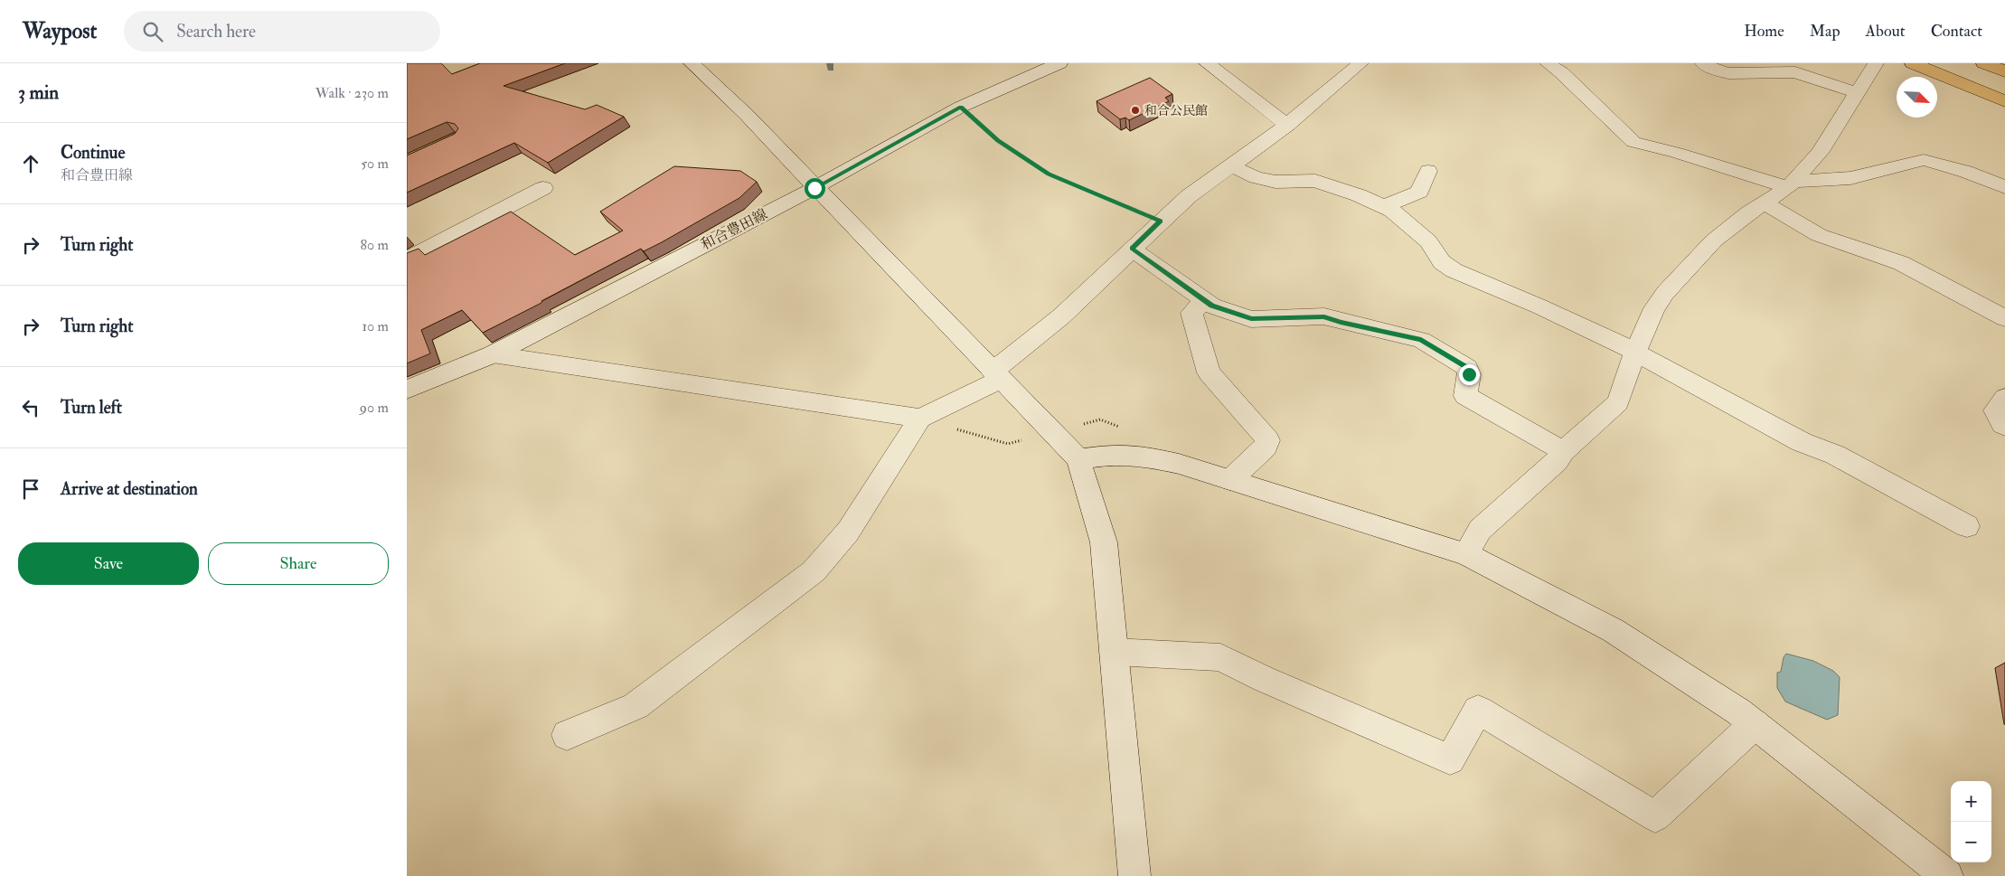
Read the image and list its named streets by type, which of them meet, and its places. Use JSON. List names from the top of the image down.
{
  "streets": {
    "street": ["和合豊田線"]
  },
  "places": ["和合公民館"],
  "north": "bottom right",
  "page": {
    "header": "Waypost",
    "search": "Search here",
    "nav": [
      "Home",
      "Map",
      "About",
      "Contact"
    ],
    "heading": ["3 min", "Walk · 230 m"],
    "list": [
      ["Continue", "和合豊田線", "50 m"],
      ["Turn right", "80 m"],
      ["Turn right", "10 m"],
      ["Turn left", "90 m"],
      "Arrive at destination"
    ],
    "buttons": ["Save", "Share"],
    "map_buttons": ["+", "−"]
  }
}
